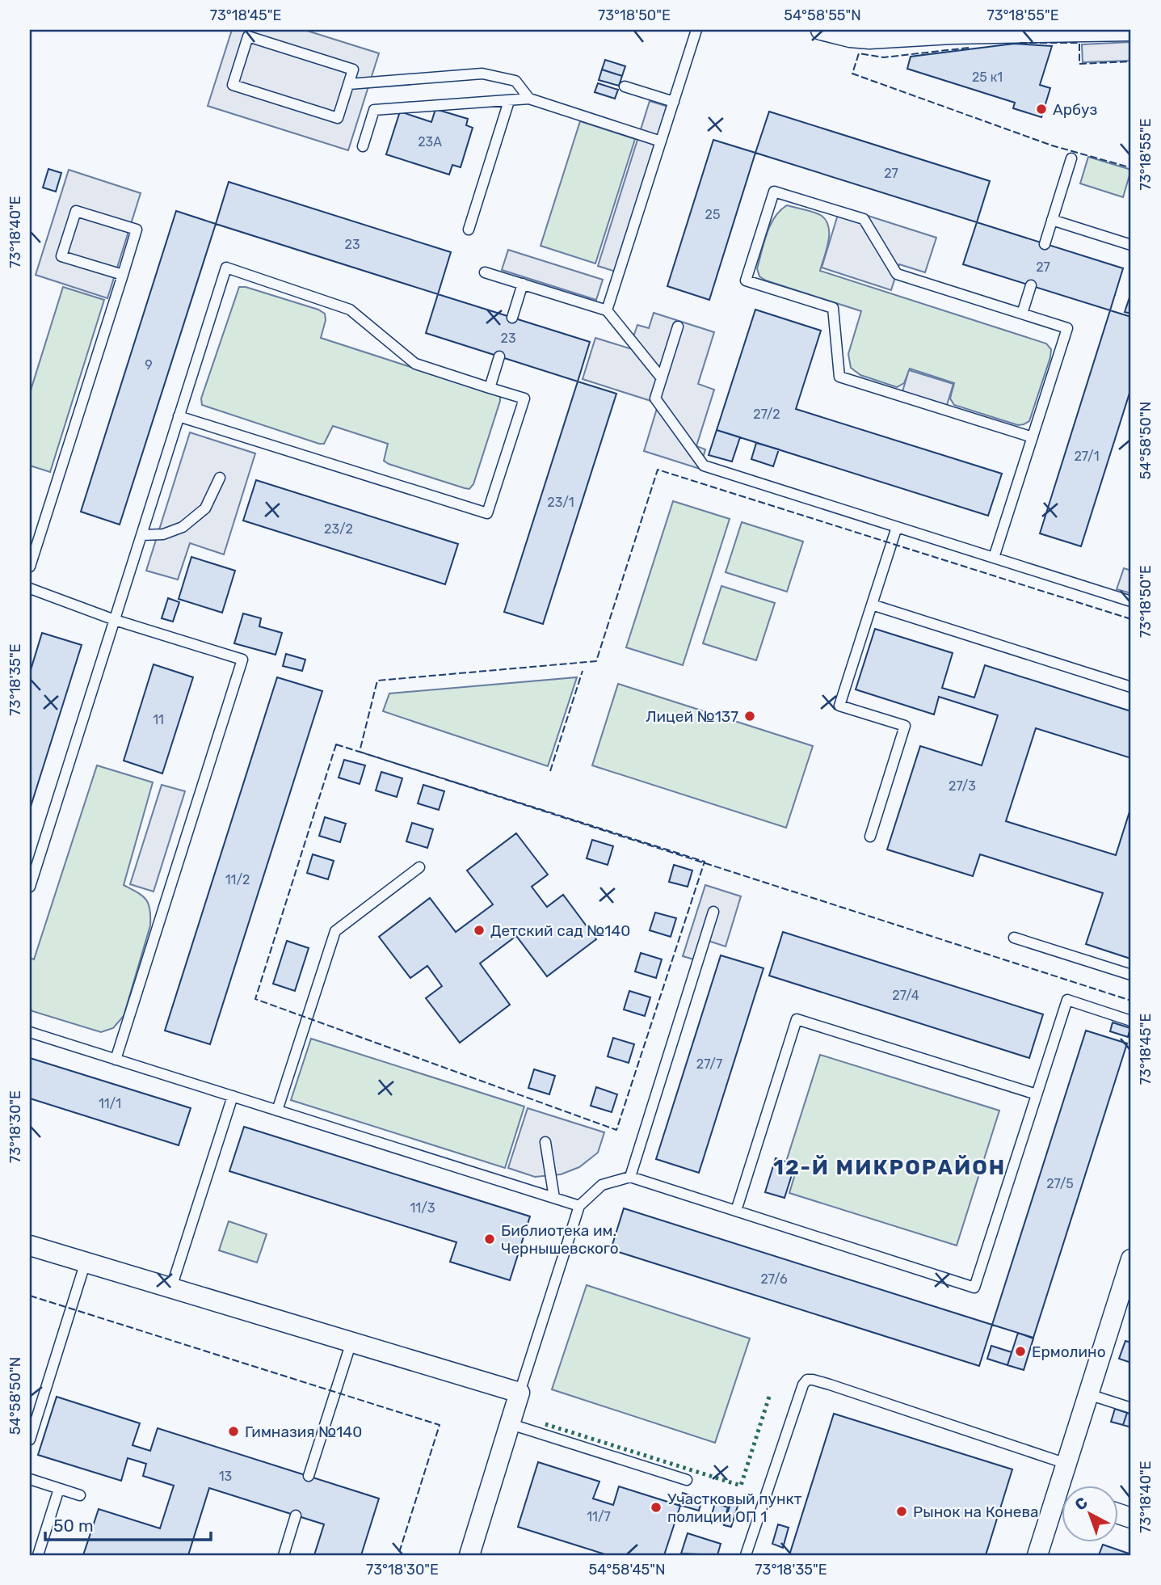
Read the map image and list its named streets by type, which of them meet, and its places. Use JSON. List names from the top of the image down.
{
  "districts": ["12-Й МИКРОРАЙОН"],
  "places": [
    "Арбуз",
    "Лицей №137",
    "Детский сад №140",
    "Библиотека им. Чернышевского",
    "Ермолино",
    "Гимназия №140",
    "Участковый пункт полиции ОП 1",
    "Рынок на Конева"
  ],
  "house_numbers": [
    "25 к1",
    "23А",
    "27",
    "25",
    "23",
    "27",
    "23",
    "9",
    "27/2",
    "27/1",
    "23/1",
    "23/2",
    "11",
    "27/3",
    "11/2",
    "27/4",
    "27/7",
    "11/1",
    "27/5",
    "11/3",
    "27/6",
    "13",
    "11/7"
  ],
  "scale_bar": "50 m",
  "north": "top left",
  "coordinates": [
    "73°18'45\"E",
    "73°18'50\"E",
    "54°58'55\"N",
    "73°18'55\"E",
    "73°18'40\"E",
    "54°58'50\"N",
    "73°18'35\"E",
    "73°18'30\"E",
    "54°58'45\"N"
  ]
}
